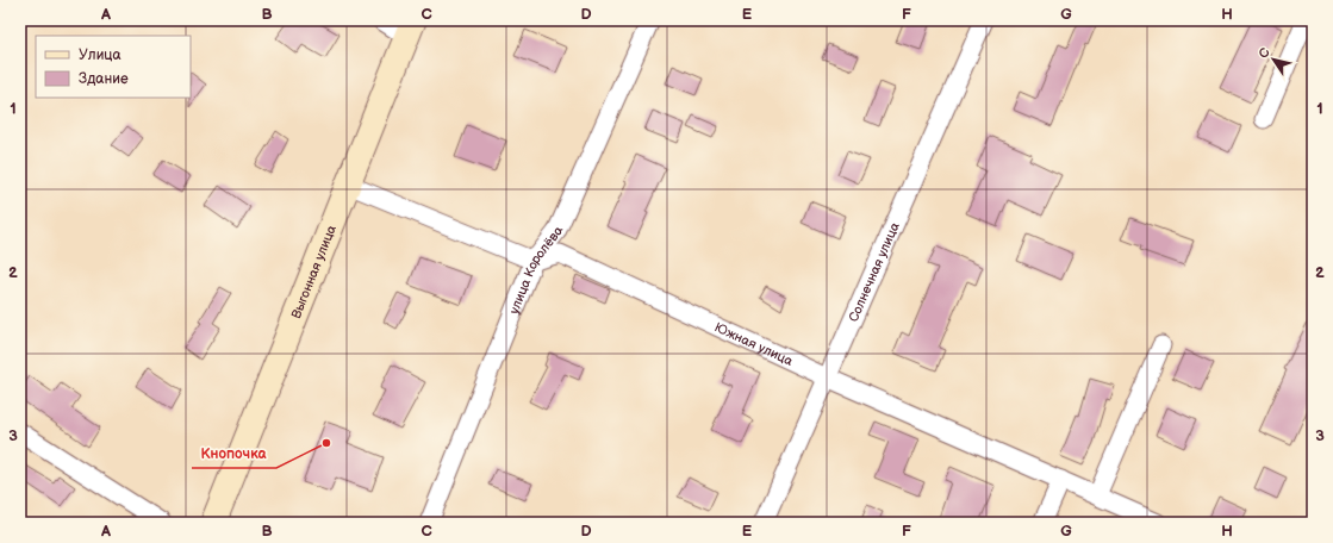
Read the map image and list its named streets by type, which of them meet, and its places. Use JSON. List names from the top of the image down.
{
  "streets": {
    "street": [
      "улица Королёва",
      "Выгонная улица",
      "Солнечная улица",
      "Южная улица"
    ]
  },
  "crossings": [
    ["улица Королёва", "Южная улица"],
    ["Солнечная улица", "Южная улица"]
  ],
  "places": ["Кнопочка"],
  "legend": ["Улица", "Здание"],
  "north": "top left",
  "grid": {
    "columns": [
      "A",
      "B",
      "C",
      "D",
      "E",
      "F",
      "G",
      "H"
    ],
    "rows": ["1", "2", "3"]
  }
}
